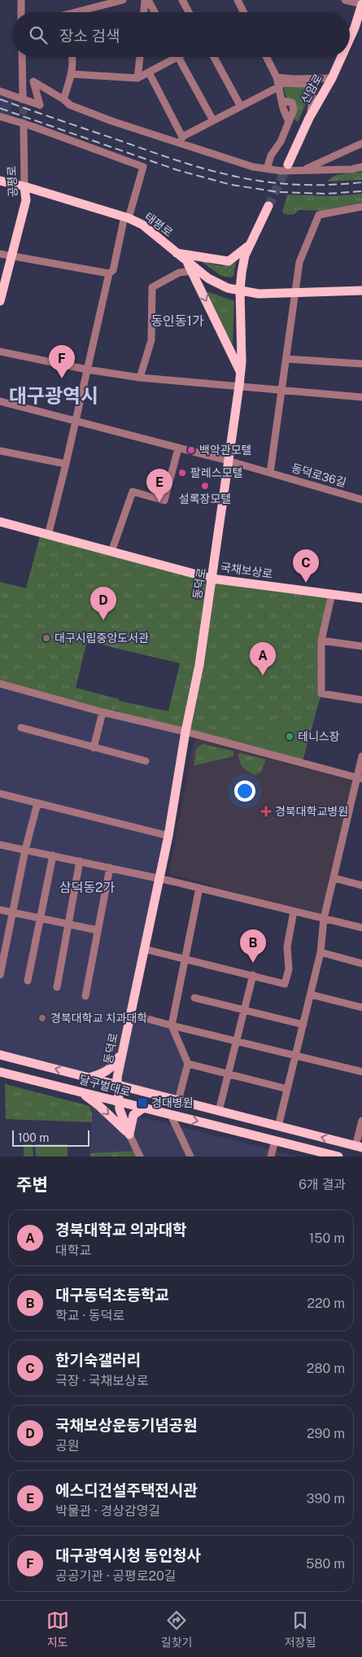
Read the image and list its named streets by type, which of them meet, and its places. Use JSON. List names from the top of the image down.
{
  "streets": {
    "main road": [
      "신암로",
      "공평로",
      "태평로",
      "국채보상로",
      "동덕로",
      "달구벌대로"
    ],
    "street": ["동덕로36길"]
  },
  "crossings": [
    ["공평로", "태평로"],
    ["태평로", "동덕로"],
    ["동덕로36길", "동덕로"],
    ["국채보상로", "동덕로"],
    ["동덕로", "달구벌대로"]
  ],
  "districts": ["동인동1가", "대구광역시", "삼덕동2가"],
  "places": {
    "other": [
      "백악관모텔",
      "팔레스모텔",
      "설록장모텔",
      "대구시립중앙도서관",
      "테니스장",
      "경북대학교 치과대학"
    ],
    "health": ["경북대학교병원"],
    "transit": ["경대병원"]
  },
  "scale_bar": "100 m",
  "page": {
    "search": "장소 검색",
    "pins": [
      "F",
      "E",
      "C",
      "D",
      "A",
      "B"
    ],
    "scale": "100 m",
    "heading": ["주변", "6개 결과"],
    "list": [
      {
        "mark": "A",
        "name": "경북대학교 의과대학",
        "note": "대학교",
        "value": "150 m"
      },
      {
        "mark": "B",
        "name": "대구동덕초등학교",
        "note": "학교 · 동덕로",
        "value": "220 m"
      },
      {
        "mark": "C",
        "name": "한기숙갤러리",
        "note": "극장 · 국채보상로",
        "value": "280 m"
      },
      {
        "mark": "D",
        "name": "국채보상운동기념공원",
        "note": "공원",
        "value": "290 m"
      },
      {
        "mark": "E",
        "name": "에스디건설주택전시관",
        "note": "박물관 · 경상감영길",
        "value": "390 m"
      },
      {
        "mark": "F",
        "name": "대구광역시청 동인청사",
        "note": "공공기관 · 공평로20길",
        "value": "580 m"
      }
    ],
    "nav": ["지도", "길찾기", "저장됨"]
  }
}
